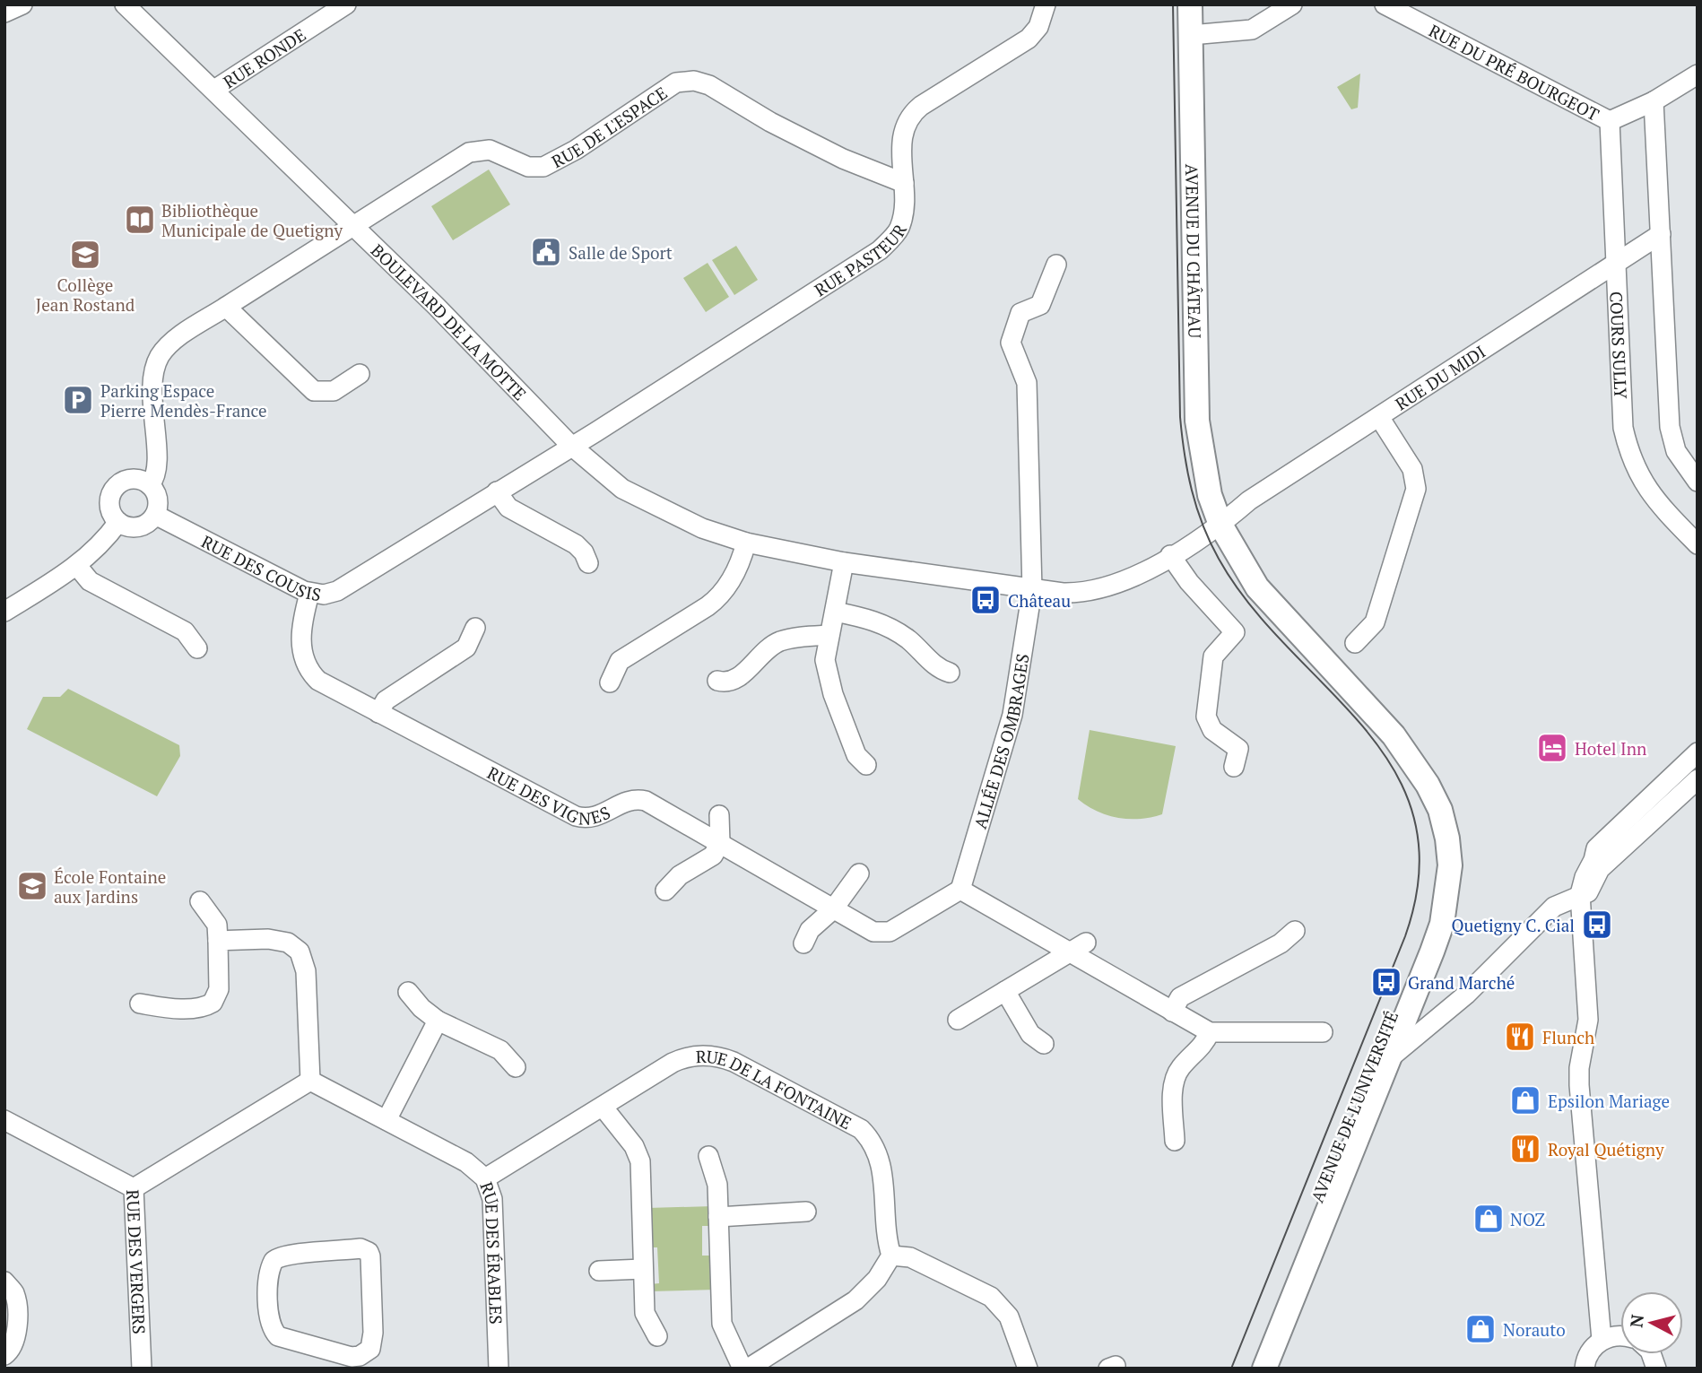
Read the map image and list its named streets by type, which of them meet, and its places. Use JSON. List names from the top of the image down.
{
  "streets": {
    "main road": ["AVENUE DU CHÂTEAU", "AVENUE DE L'UNIVERSITÉ"],
    "street": [
      "RUE RONDE",
      "RUE DU PRÉ BOURGEOT",
      "RUE DE L'ESPACE",
      "RUE PASTEUR",
      "BOULEVARD DE LA MOTTE",
      "COURS SULLY",
      "RUE DU MIDI",
      "RUE DES COUSIS",
      "ALLÉE DES OMBRAGES",
      "RUE DES VIGNES",
      "RUE DE LA FONTAINE",
      "RUE DES ÉRABLES",
      "RUE DES VERGERS"
    ]
  },
  "crossings": [
    ["RUE RONDE", "BOULEVARD DE LA MOTTE"],
    ["RUE DU PRÉ BOURGEOT", "COURS SULLY"],
    ["RUE DE L'ESPACE", "RUE PASTEUR"],
    ["RUE DE L'ESPACE", "BOULEVARD DE LA MOTTE"],
    ["AVENUE DU CHÂTEAU", "BOULEVARD DE LA MOTTE"],
    ["AVENUE DU CHÂTEAU", "RUE DU MIDI"],
    ["AVENUE DU CHÂTEAU", "AVENUE DE L'UNIVERSITÉ"],
    ["RUE PASTEUR", "BOULEVARD DE LA MOTTE"],
    ["RUE PASTEUR", "RUE DES COUSIS"],
    ["BOULEVARD DE LA MOTTE", "RUE DU MIDI"],
    ["BOULEVARD DE LA MOTTE", "RUE DES COUSIS"],
    ["BOULEVARD DE LA MOTTE", "ALLÉE DES OMBRAGES"],
    ["COURS SULLY", "RUE DU MIDI"],
    ["RUE DES COUSIS", "RUE DES VIGNES"],
    ["ALLÉE DES OMBRAGES", "RUE DES VIGNES"],
    ["RUE DE LA FONTAINE", "RUE DES ÉRABLES"]
  ],
  "places": {
    "library": ["Bibliothèque Municipale de Quetigny"],
    "public building": ["Salle de Sport"],
    "school or university": ["Collège Jean Rostand", "École Fontaine aux Jardins"],
    "parking": ["Parking Espace Pierre Mendès-France"],
    "bus stop": ["Château", "Quetigny C. Cial", "Grand Marché"],
    "hotel": ["Hotel Inn"],
    "restaurant": ["Flunch", "Royal Quétigny"],
    "shop": ["Epsilon Mariage", "NOZ", "Norauto"]
  },
  "north": "left"
}
